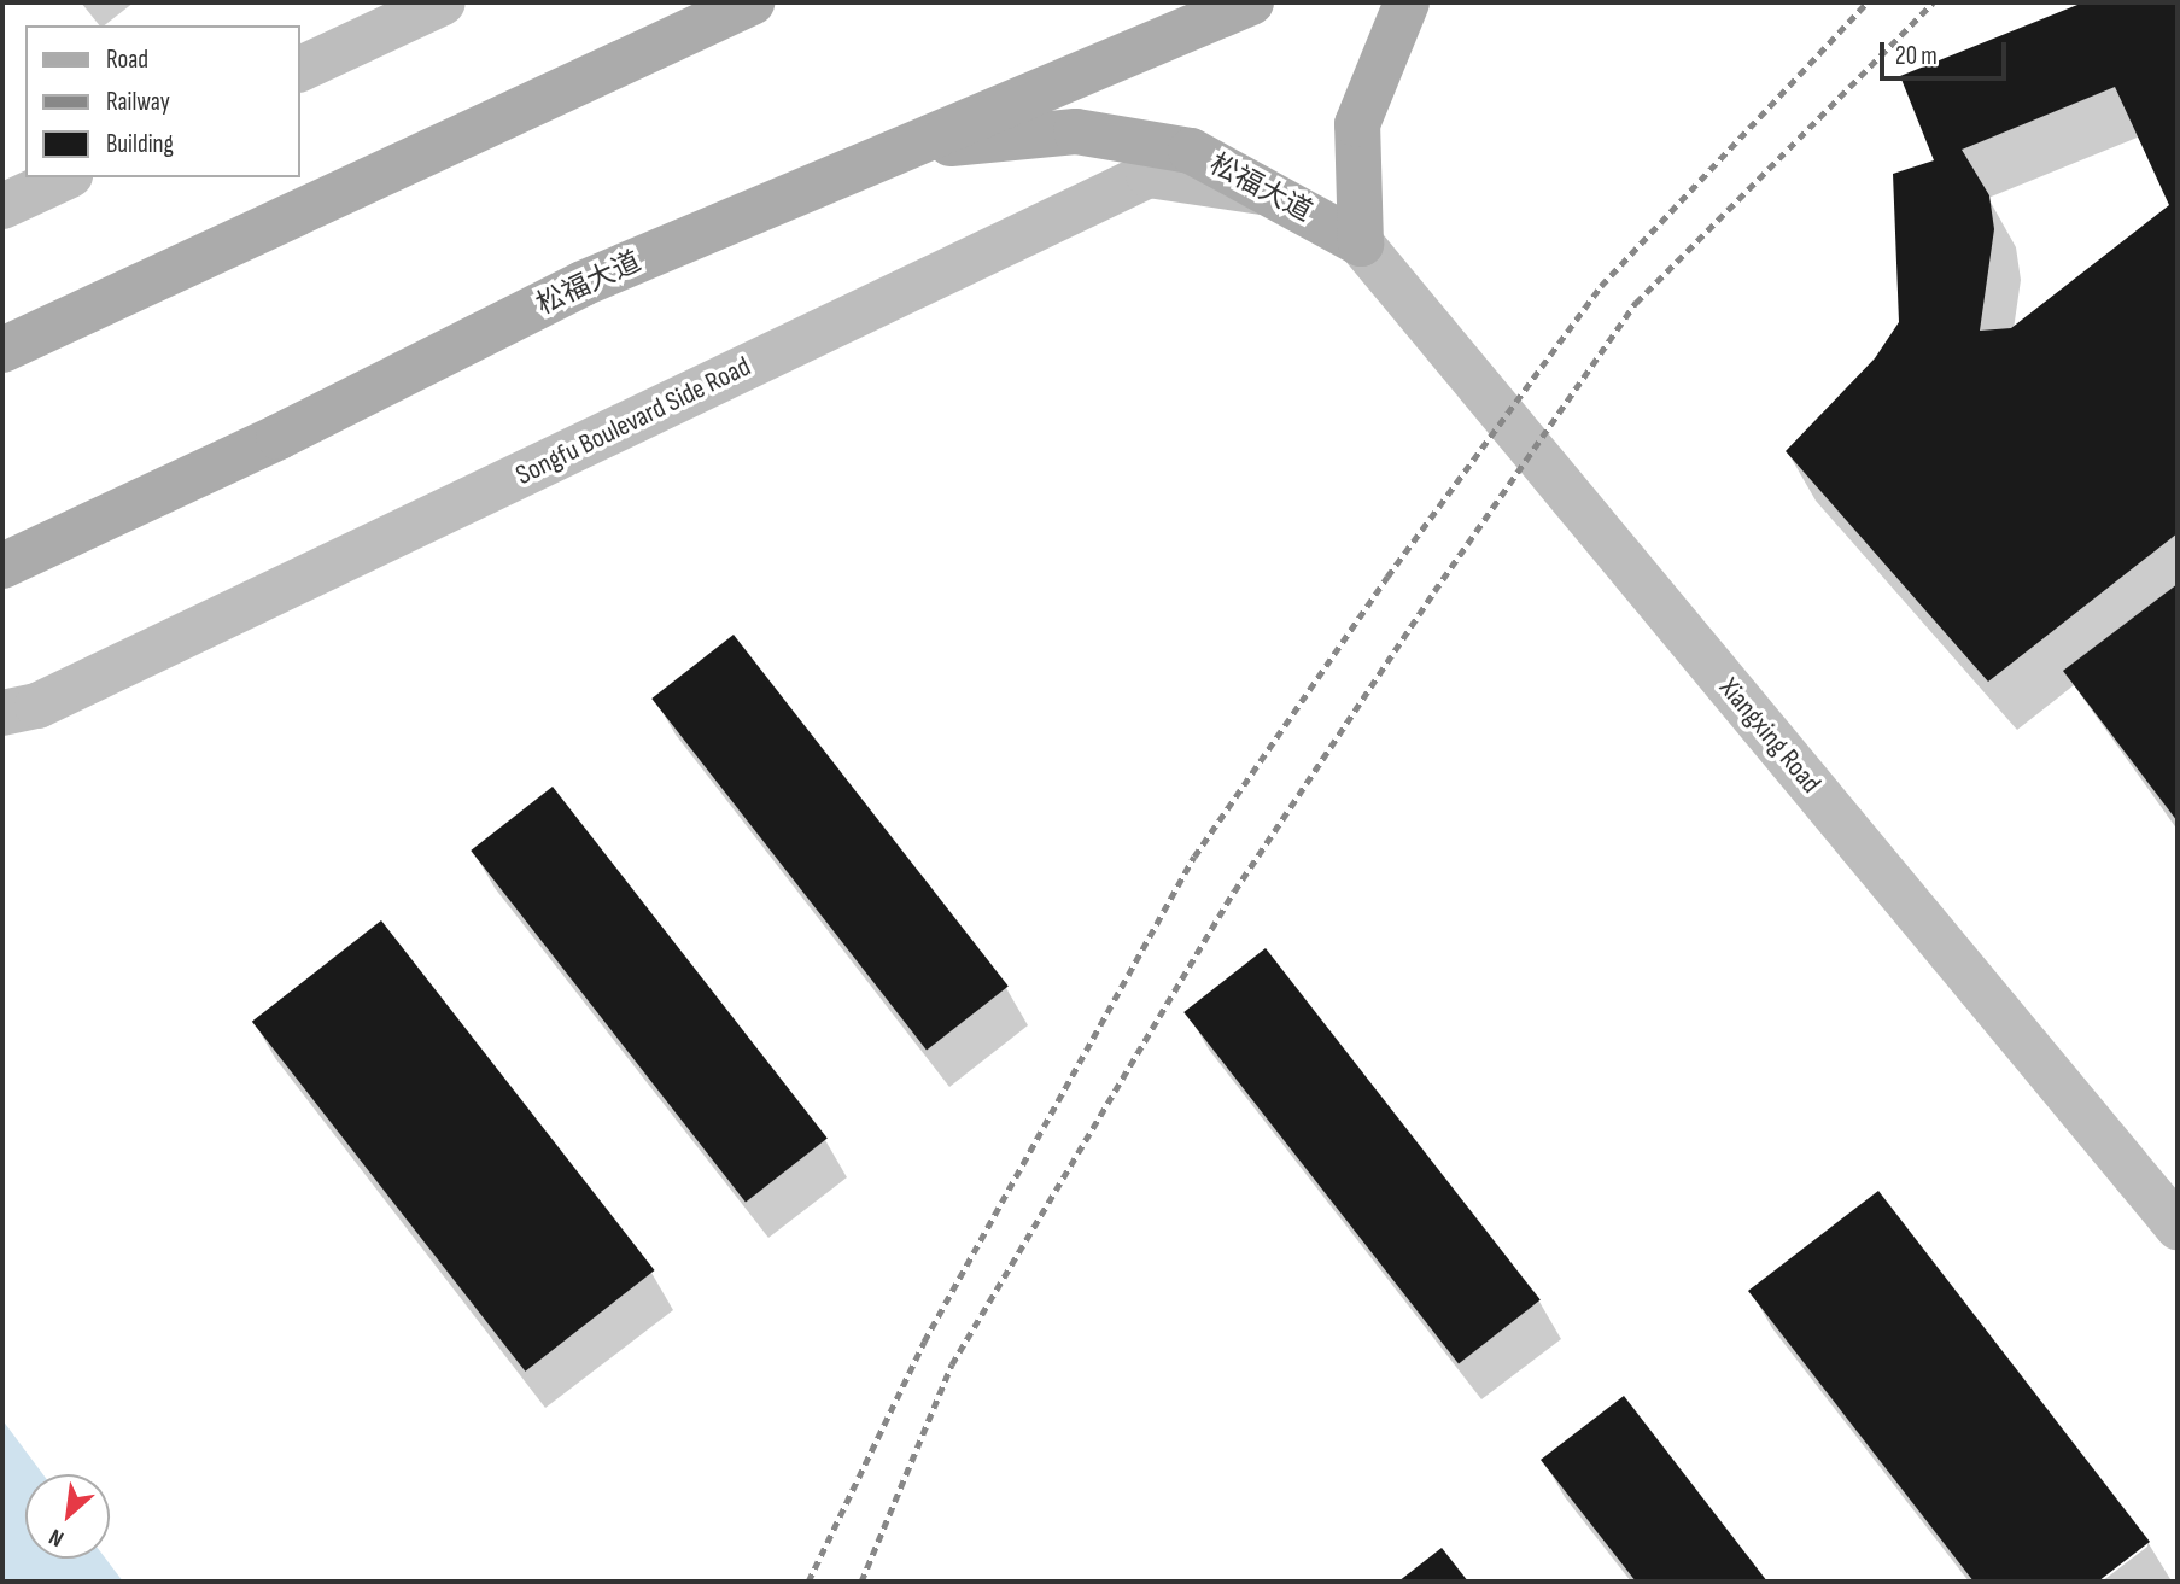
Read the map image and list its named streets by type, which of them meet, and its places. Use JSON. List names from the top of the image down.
{
  "streets": {
    "main road": ["松福大道", "Songfu Boulevard Side Road", "Xiangxing Road"]
  },
  "crossings": [
    ["松福大道", "Songfu Boulevard Side Road"],
    ["松福大道", "Xiangxing Road"]
  ],
  "legend": ["Road", "Railway", "Building"],
  "scale_bar": "20 m",
  "north": "bottom left"
}
